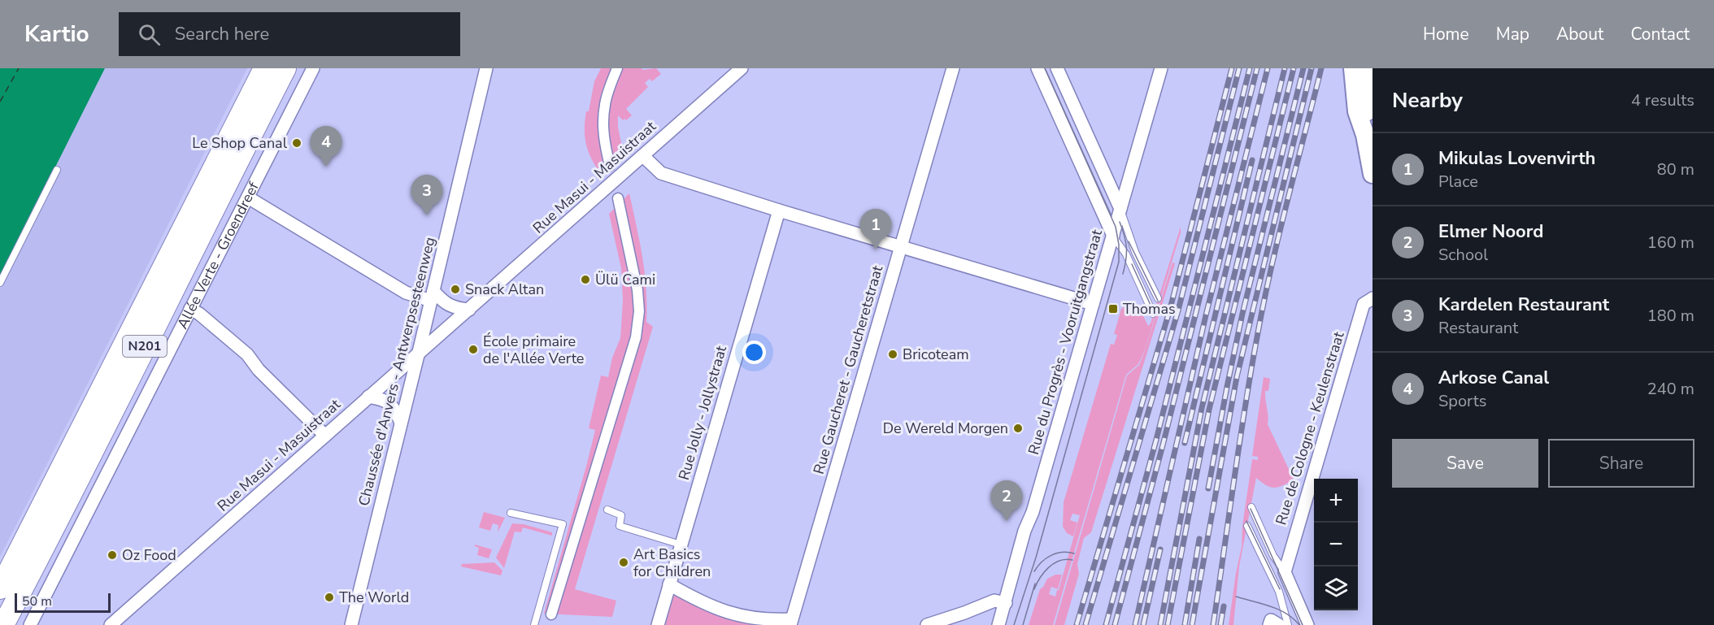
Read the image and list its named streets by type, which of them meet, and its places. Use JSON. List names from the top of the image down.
{
  "streets": {
    "main road": ["Allée Verte - Groendreef", "N201"],
    "street": [
      "Rue Masui - Masuistraat",
      "Rue du Progrès - Vooruitgangstraat",
      "Rue Gaucheret - Gaucheretstraat",
      "Chaussée d'Anvers - Antwerpsesteenweg",
      "Rue Jolly - Jollystraat",
      "Rue de Cologne - Keulenstraat"
    ]
  },
  "crossings": [
    ["Rue Masui - Masuistraat", "Chaussée d'Anvers - Antwerpsesteenweg"]
  ],
  "places": {
    "other": [
      "Le Shop Canal",
      "Ülü Cami",
      "Snack Altan",
      "École primaire de l'Allée Verte",
      "Bricoteam",
      "De Wereld Morgen",
      "Oz Food",
      "Art Basics for Children",
      "The World"
    ],
    "transit": ["Thomas"]
  },
  "scale_bar": "50 m",
  "page": {
    "header": "Kartio",
    "search": "Search here",
    "nav": [
      "Home",
      "Map",
      "About",
      "Contact"
    ],
    "heading": ["Nearby", "4 results"],
    "pins": [
      "4",
      "3",
      "1",
      "2"
    ],
    "list": [
      {
        "mark": "1",
        "name": "Mikulas Lovenvirth",
        "note": "Place",
        "value": "80 m"
      },
      {
        "mark": "2",
        "name": "Elmer Noord",
        "note": "School",
        "value": "160 m"
      },
      {
        "mark": "3",
        "name": "Kardelen Restaurant",
        "note": "Restaurant",
        "value": "180 m"
      },
      {
        "mark": "4",
        "name": "Arkose Canal",
        "note": "Sports",
        "value": "240 m"
      }
    ],
    "buttons": ["Save", "Share"],
    "map_buttons": ["+", "−"],
    "scale": "50 m"
  }
}
